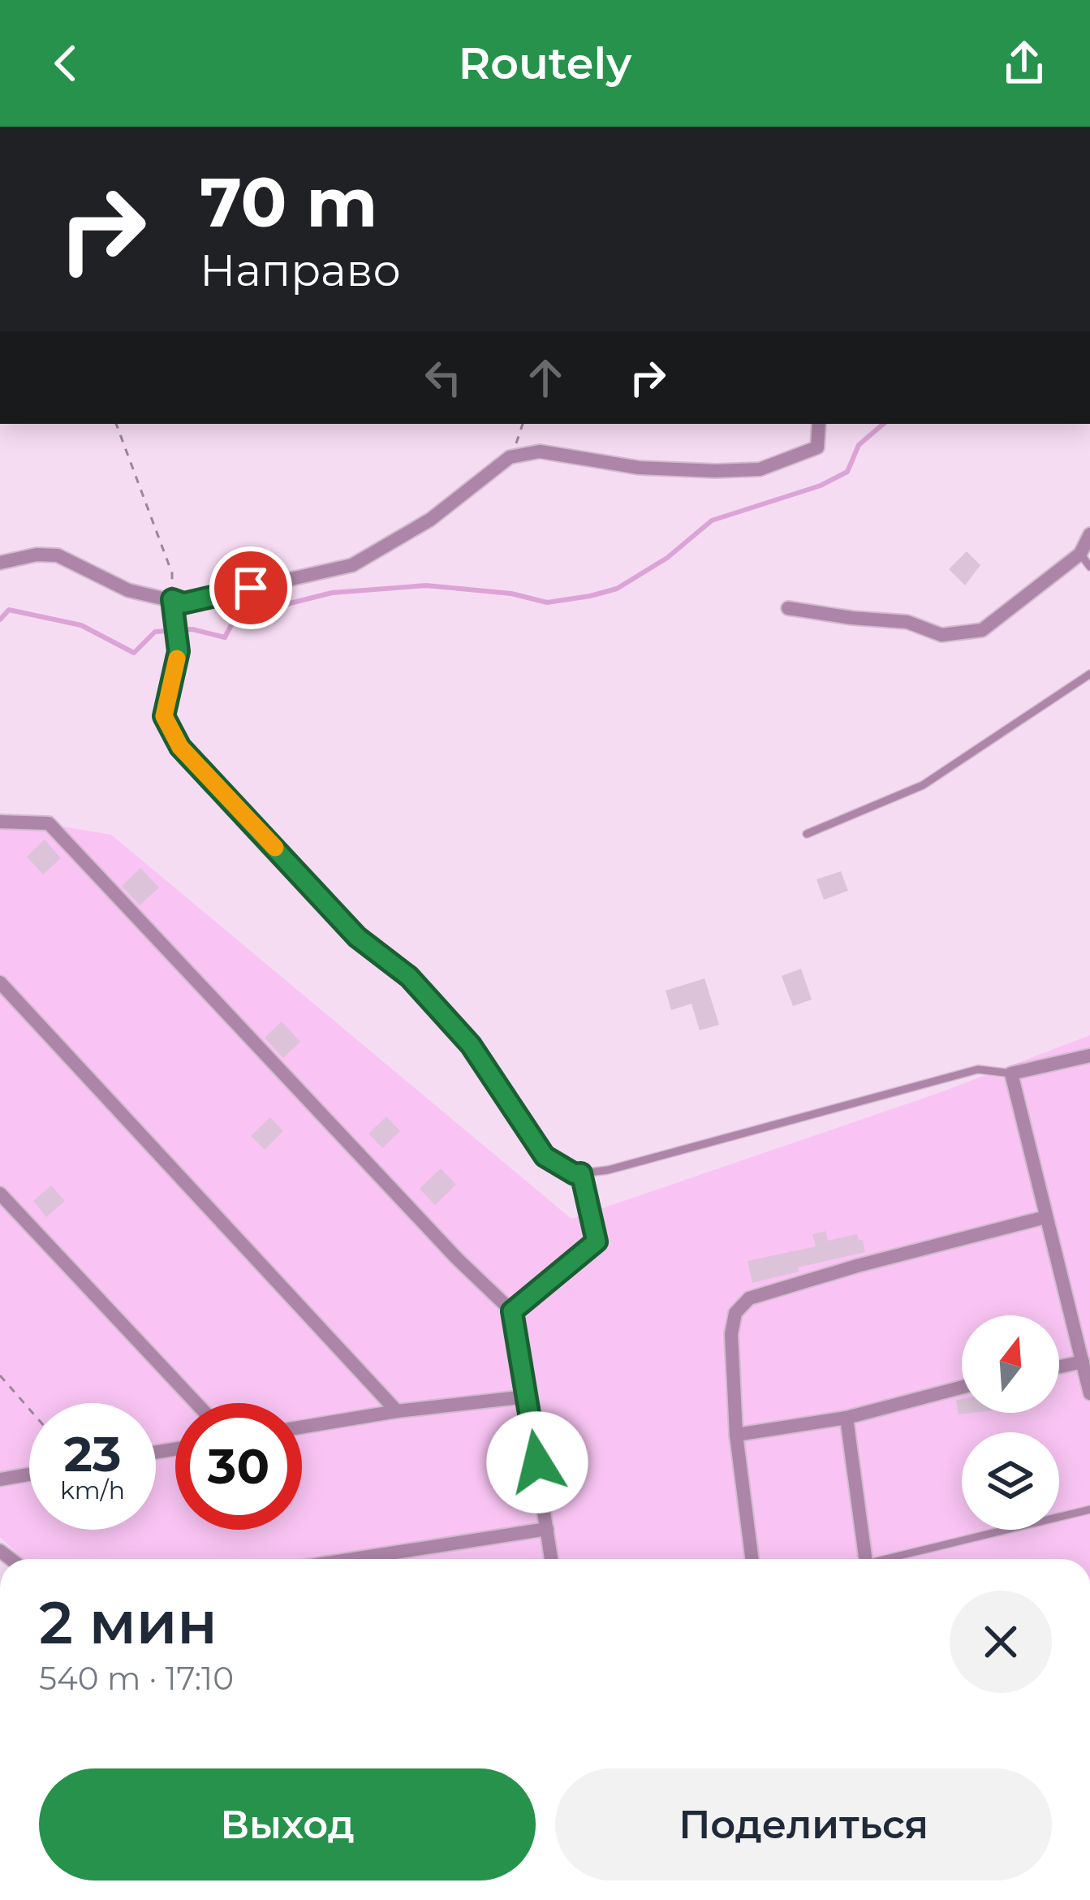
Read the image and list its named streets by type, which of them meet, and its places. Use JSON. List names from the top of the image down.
{
  "north": "top",
  "page": {
    "header": "Routely",
    "turn": ["70 m", "Направо"],
    "speed": "23 km/h",
    "limit": "30",
    "heading": ["2 мин", "540 m · 17:10"],
    "buttons": ["Выход", "Поделиться"]
  }
}
